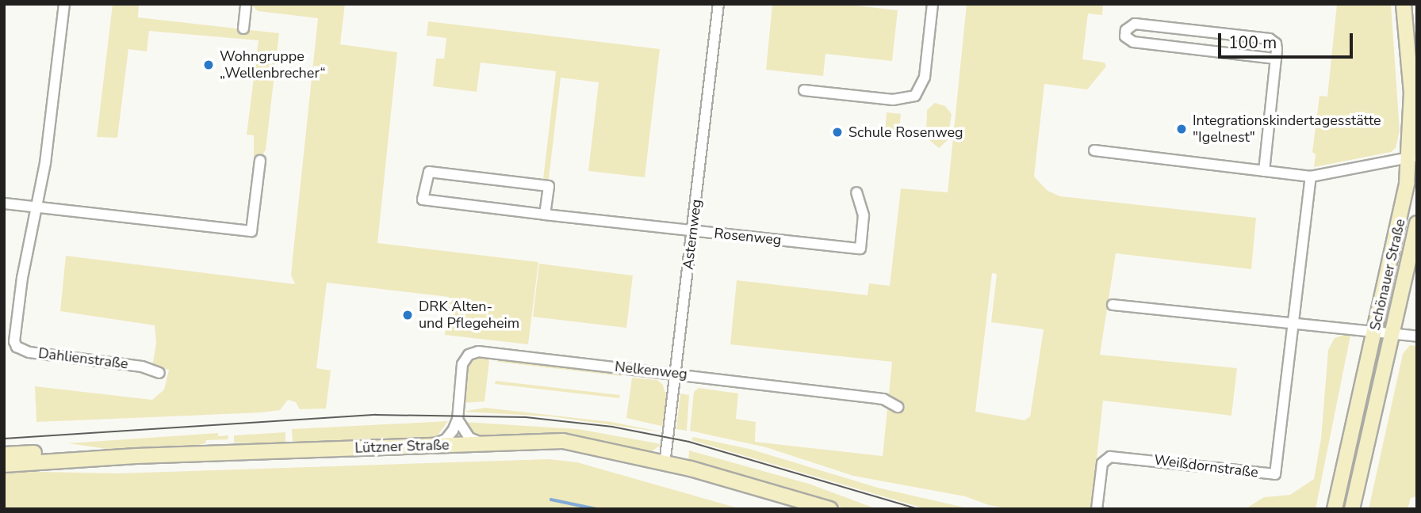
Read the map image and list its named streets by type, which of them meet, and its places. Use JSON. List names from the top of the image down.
{
  "streets": {
    "main road": ["Schönauer Straße", "Lützner Straße"],
    "street": [
      "Asternweg",
      "Rosenweg",
      "Dahlienstraße",
      "Nelkenweg",
      "Weißdornstraße"
    ]
  },
  "crossings": [
    ["Asternweg", "Rosenweg"],
    ["Asternweg", "Nelkenweg"],
    ["Asternweg", "Lützner Straße"]
  ],
  "places": [
    "Wohngruppe „Wellenbrecher“",
    "Integrationskindertagesstätte \"Igelnest\"",
    "Schule Rosenweg",
    "DRK Alten- und Pflegeheim"
  ],
  "scale_bar": "100 m"
}
